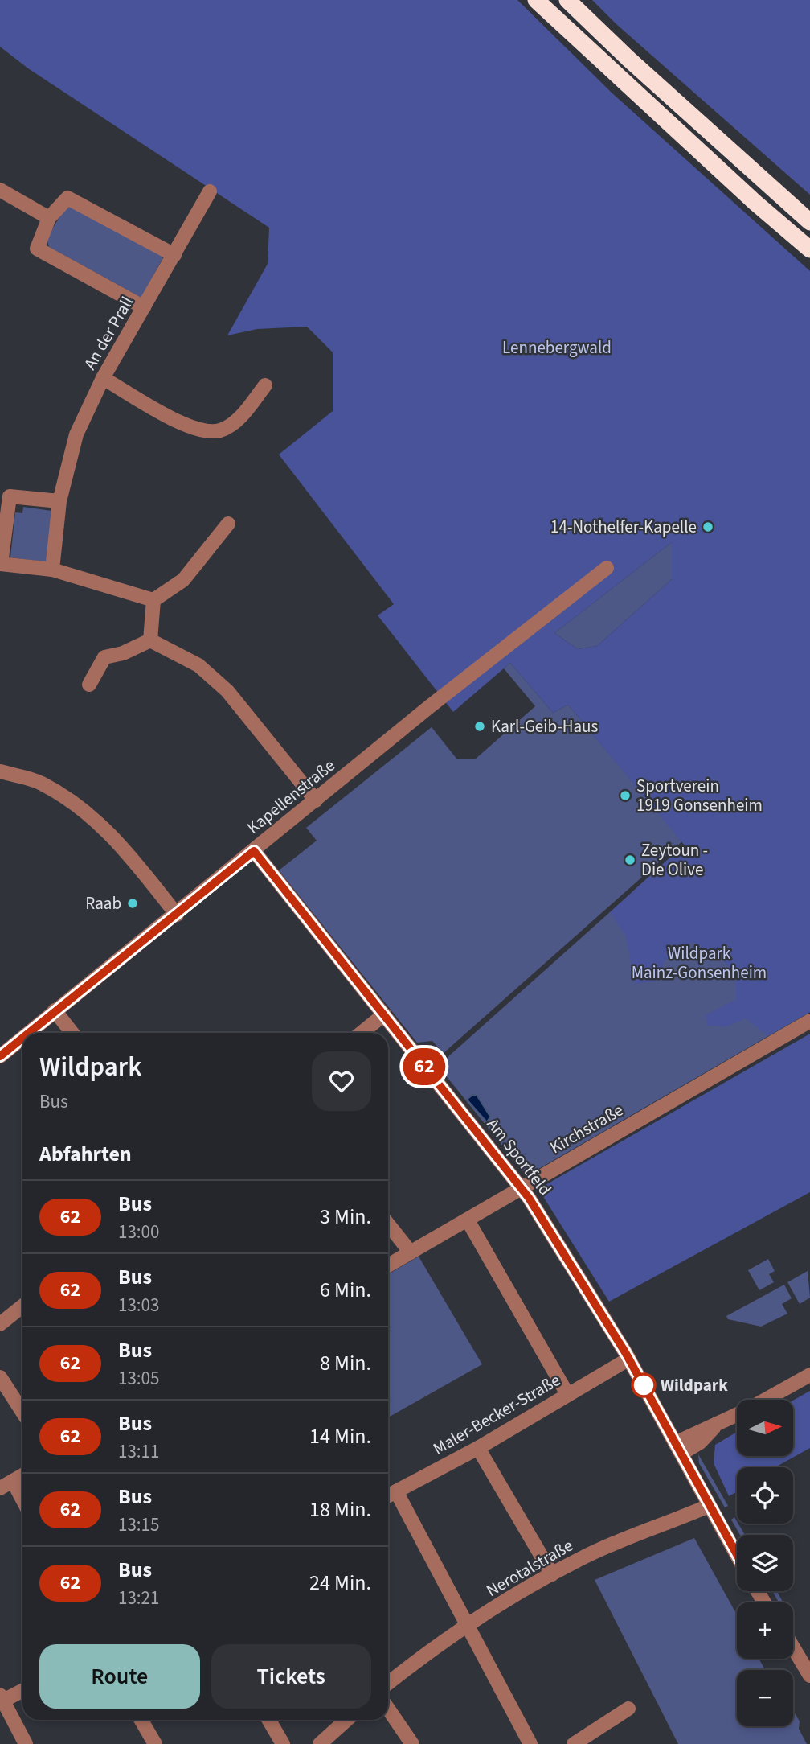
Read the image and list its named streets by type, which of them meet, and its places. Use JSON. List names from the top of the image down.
{
  "streets": {
    "street": [
      "An der Prall",
      "Kapellenstraße",
      "Kirchstraße",
      "Am Sportfeld",
      "Maler-Becker-Straße",
      "Nerotalstraße"
    ]
  },
  "crossings": [
    ["Kapellenstraße", "Am Sportfeld"],
    ["Kirchstraße", "Am Sportfeld"],
    ["Am Sportfeld", "Maler-Becker-Straße"],
    ["Am Sportfeld", "Nerotalstraße"]
  ],
  "parks": ["Lennebergwald", "Wildpark Mainz-Gonsenheim"],
  "places": [
    "14-Nothelfer-Kapelle",
    "Karl-Geib-Haus",
    "Sportverein 1919 Gonsenheim",
    "Zeytoun - Die Olive",
    "Raab",
    "Wildpark"
  ],
  "lines": ["bus line 62"],
  "north": "right",
  "page": {
    "on_map": "62",
    "heading": [
      ["Wildpark", "Bus"],
      "Abfahrten"
    ],
    "list": [
      {
        "mark": "62",
        "name": "Bus",
        "note": "13:00",
        "value": "3 Min."
      },
      {
        "mark": "62",
        "name": "Bus",
        "note": "13:03",
        "value": "6 Min."
      },
      {
        "mark": "62",
        "name": "Bus",
        "note": "13:05",
        "value": "8 Min."
      },
      {
        "mark": "62",
        "name": "Bus",
        "note": "13:11",
        "value": "14 Min."
      },
      {
        "mark": "62",
        "name": "Bus",
        "note": "13:15",
        "value": "18 Min."
      },
      {
        "mark": "62",
        "name": "Bus",
        "note": "13:21",
        "value": "24 Min."
      }
    ],
    "map_buttons": ["+", "−"],
    "buttons": ["Route", "Tickets"]
  }
}
